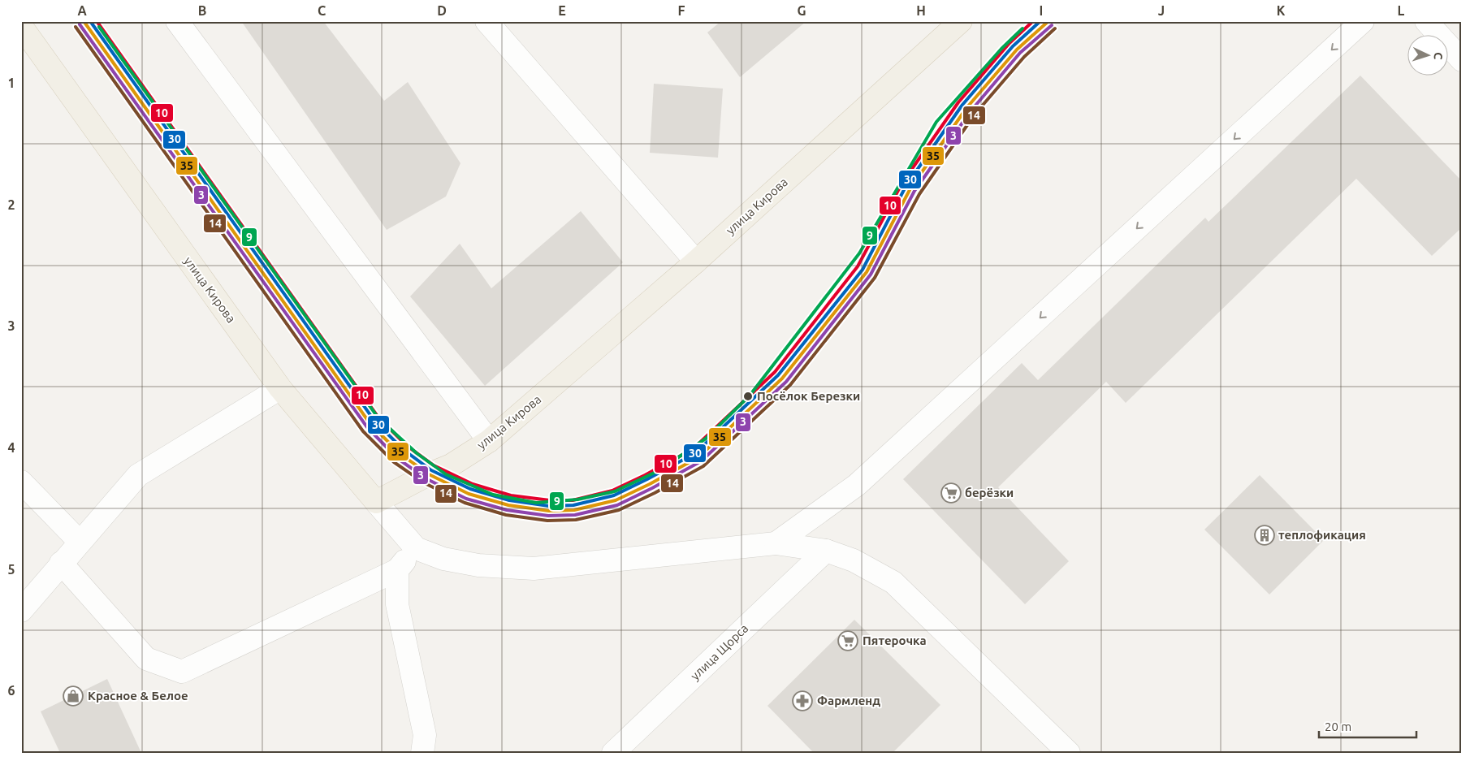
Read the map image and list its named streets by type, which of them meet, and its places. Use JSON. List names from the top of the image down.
{
  "streets": {
    "main road": ["улица Кирова"],
    "street": ["улица Щорса"]
  },
  "places": {
    "other": ["Посёлок Березки"],
    "supermarket": ["берёзки", "Пятерочка"],
    "building": ["теплофикация"],
    "shop": ["Красное & Белое"],
    "pharmacy": ["Фармленд"]
  },
  "lines": [
    "transit line 35",
    "transit line 30",
    "transit line 10",
    "transit line 3",
    "transit line 14",
    "transit line 9"
  ],
  "scale_bar": "20 m",
  "north": "right",
  "grid": {
    "columns": [
      "A",
      "B",
      "C",
      "D",
      "E",
      "F",
      "G",
      "H",
      "I",
      "J",
      "K",
      "L"
    ],
    "rows": [
      "1",
      "2",
      "3",
      "4",
      "5",
      "6"
    ]
  }
}
